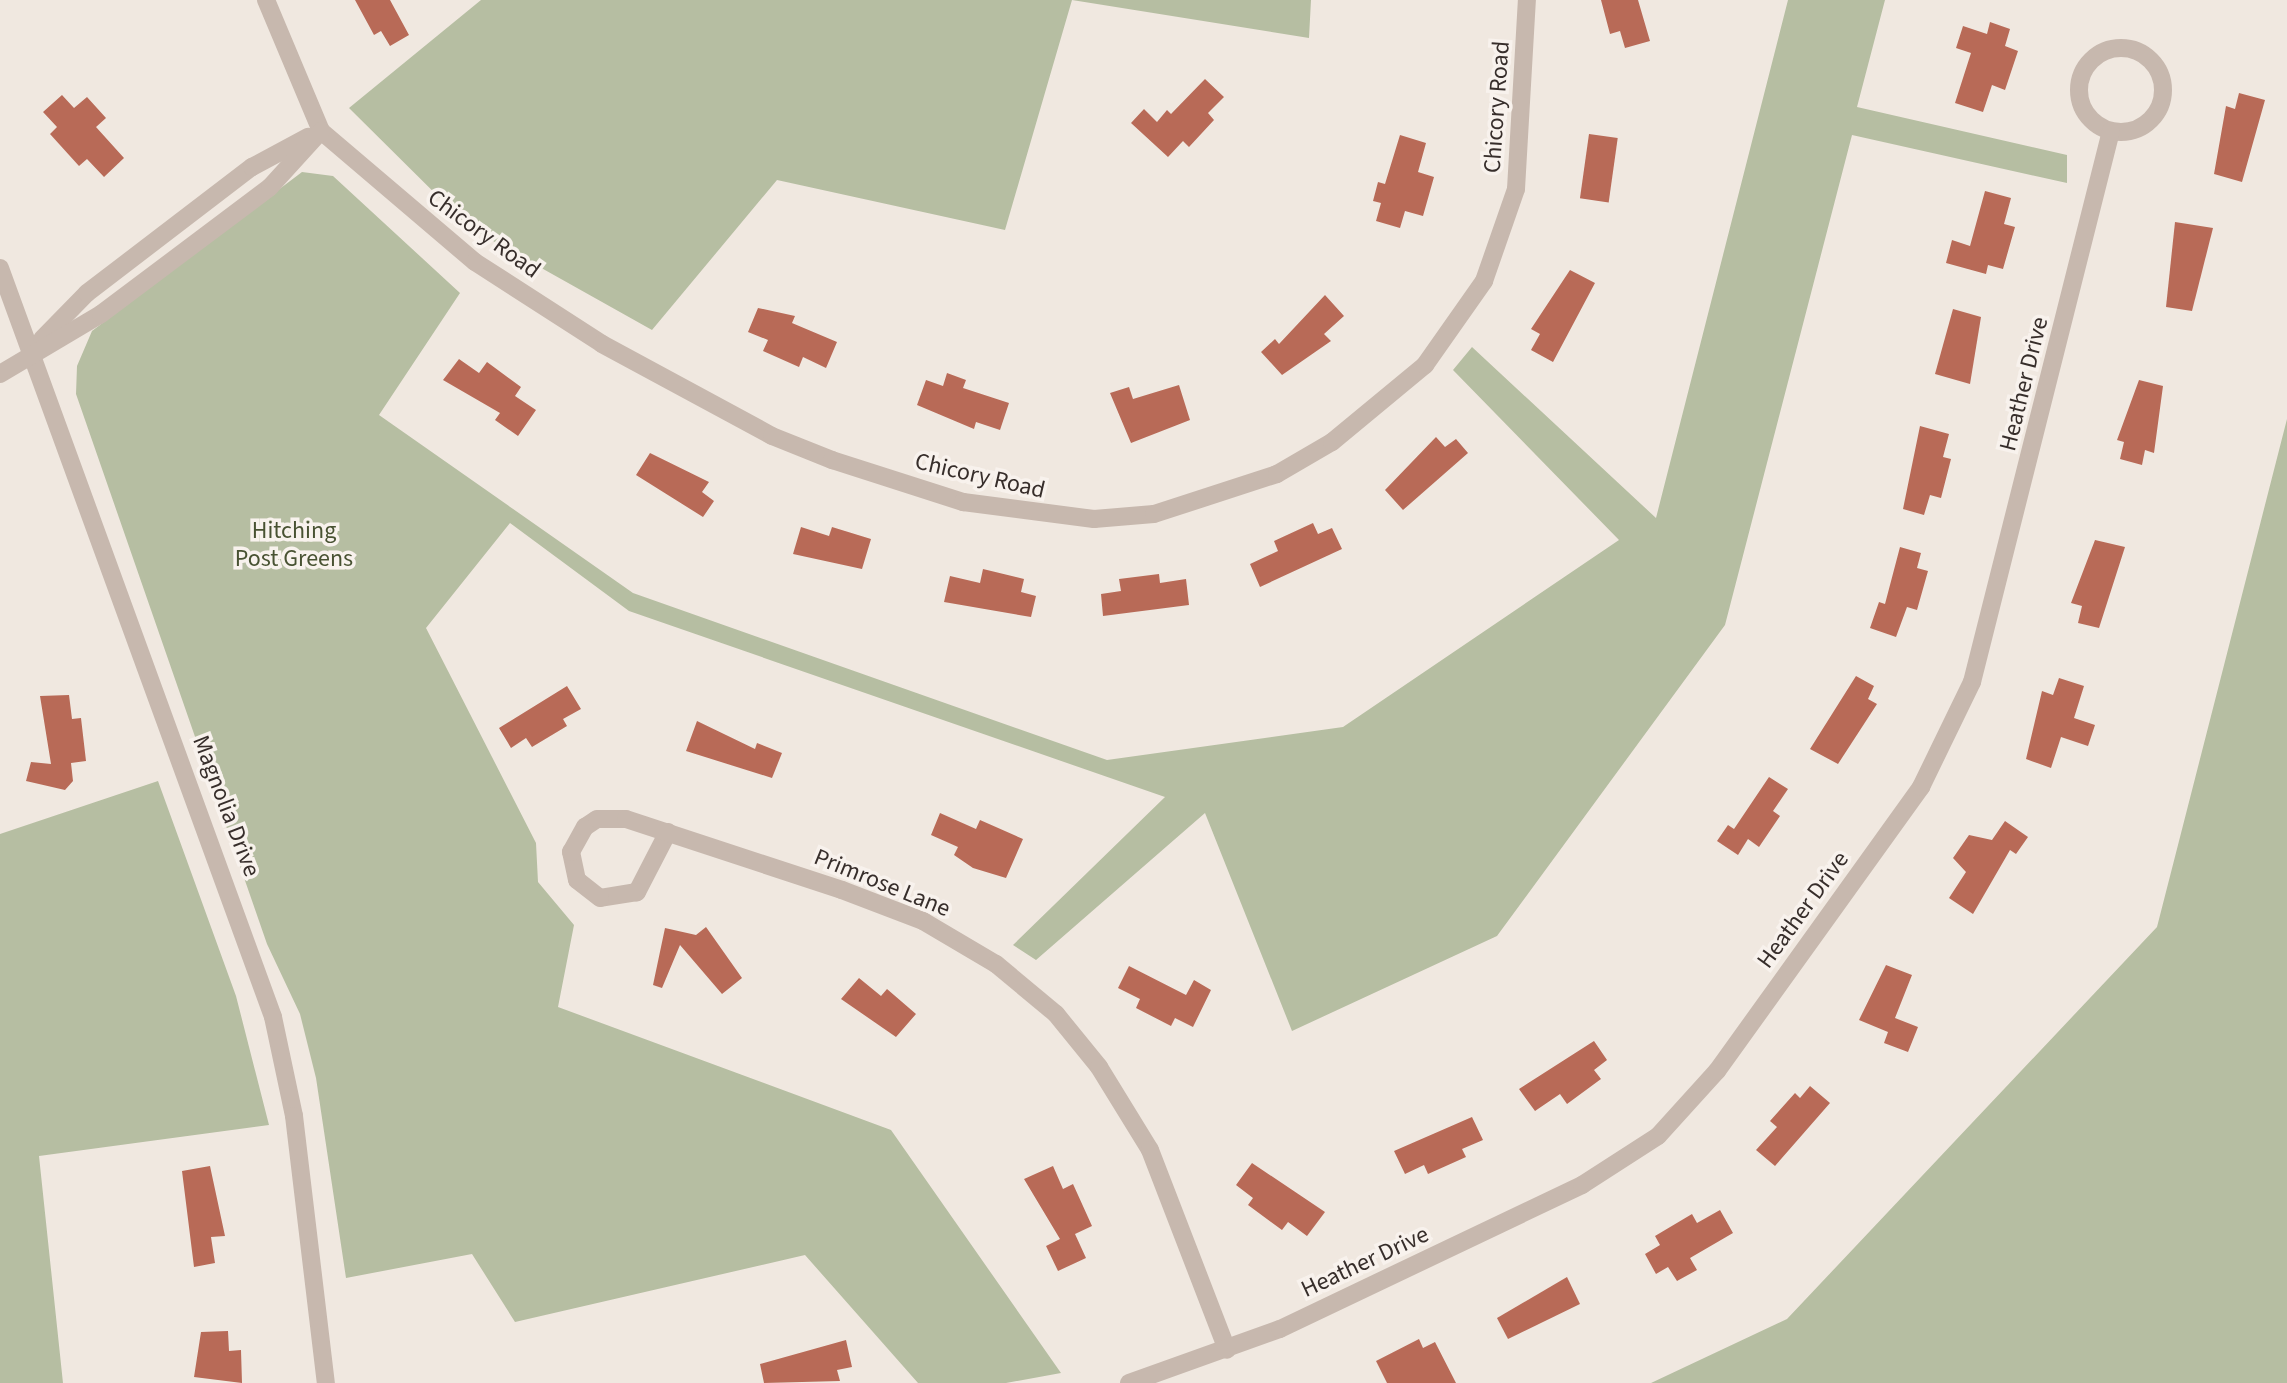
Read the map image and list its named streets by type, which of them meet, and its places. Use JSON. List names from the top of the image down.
{
  "streets": {
    "street": [
      "Chicory Road",
      "Heather Drive",
      "Magnolia Drive",
      "Primrose Lane"
    ]
  },
  "crossings": [
    ["Heather Drive", "Primrose Lane"]
  ],
  "parks": ["Hitching Post Greens"]
}
